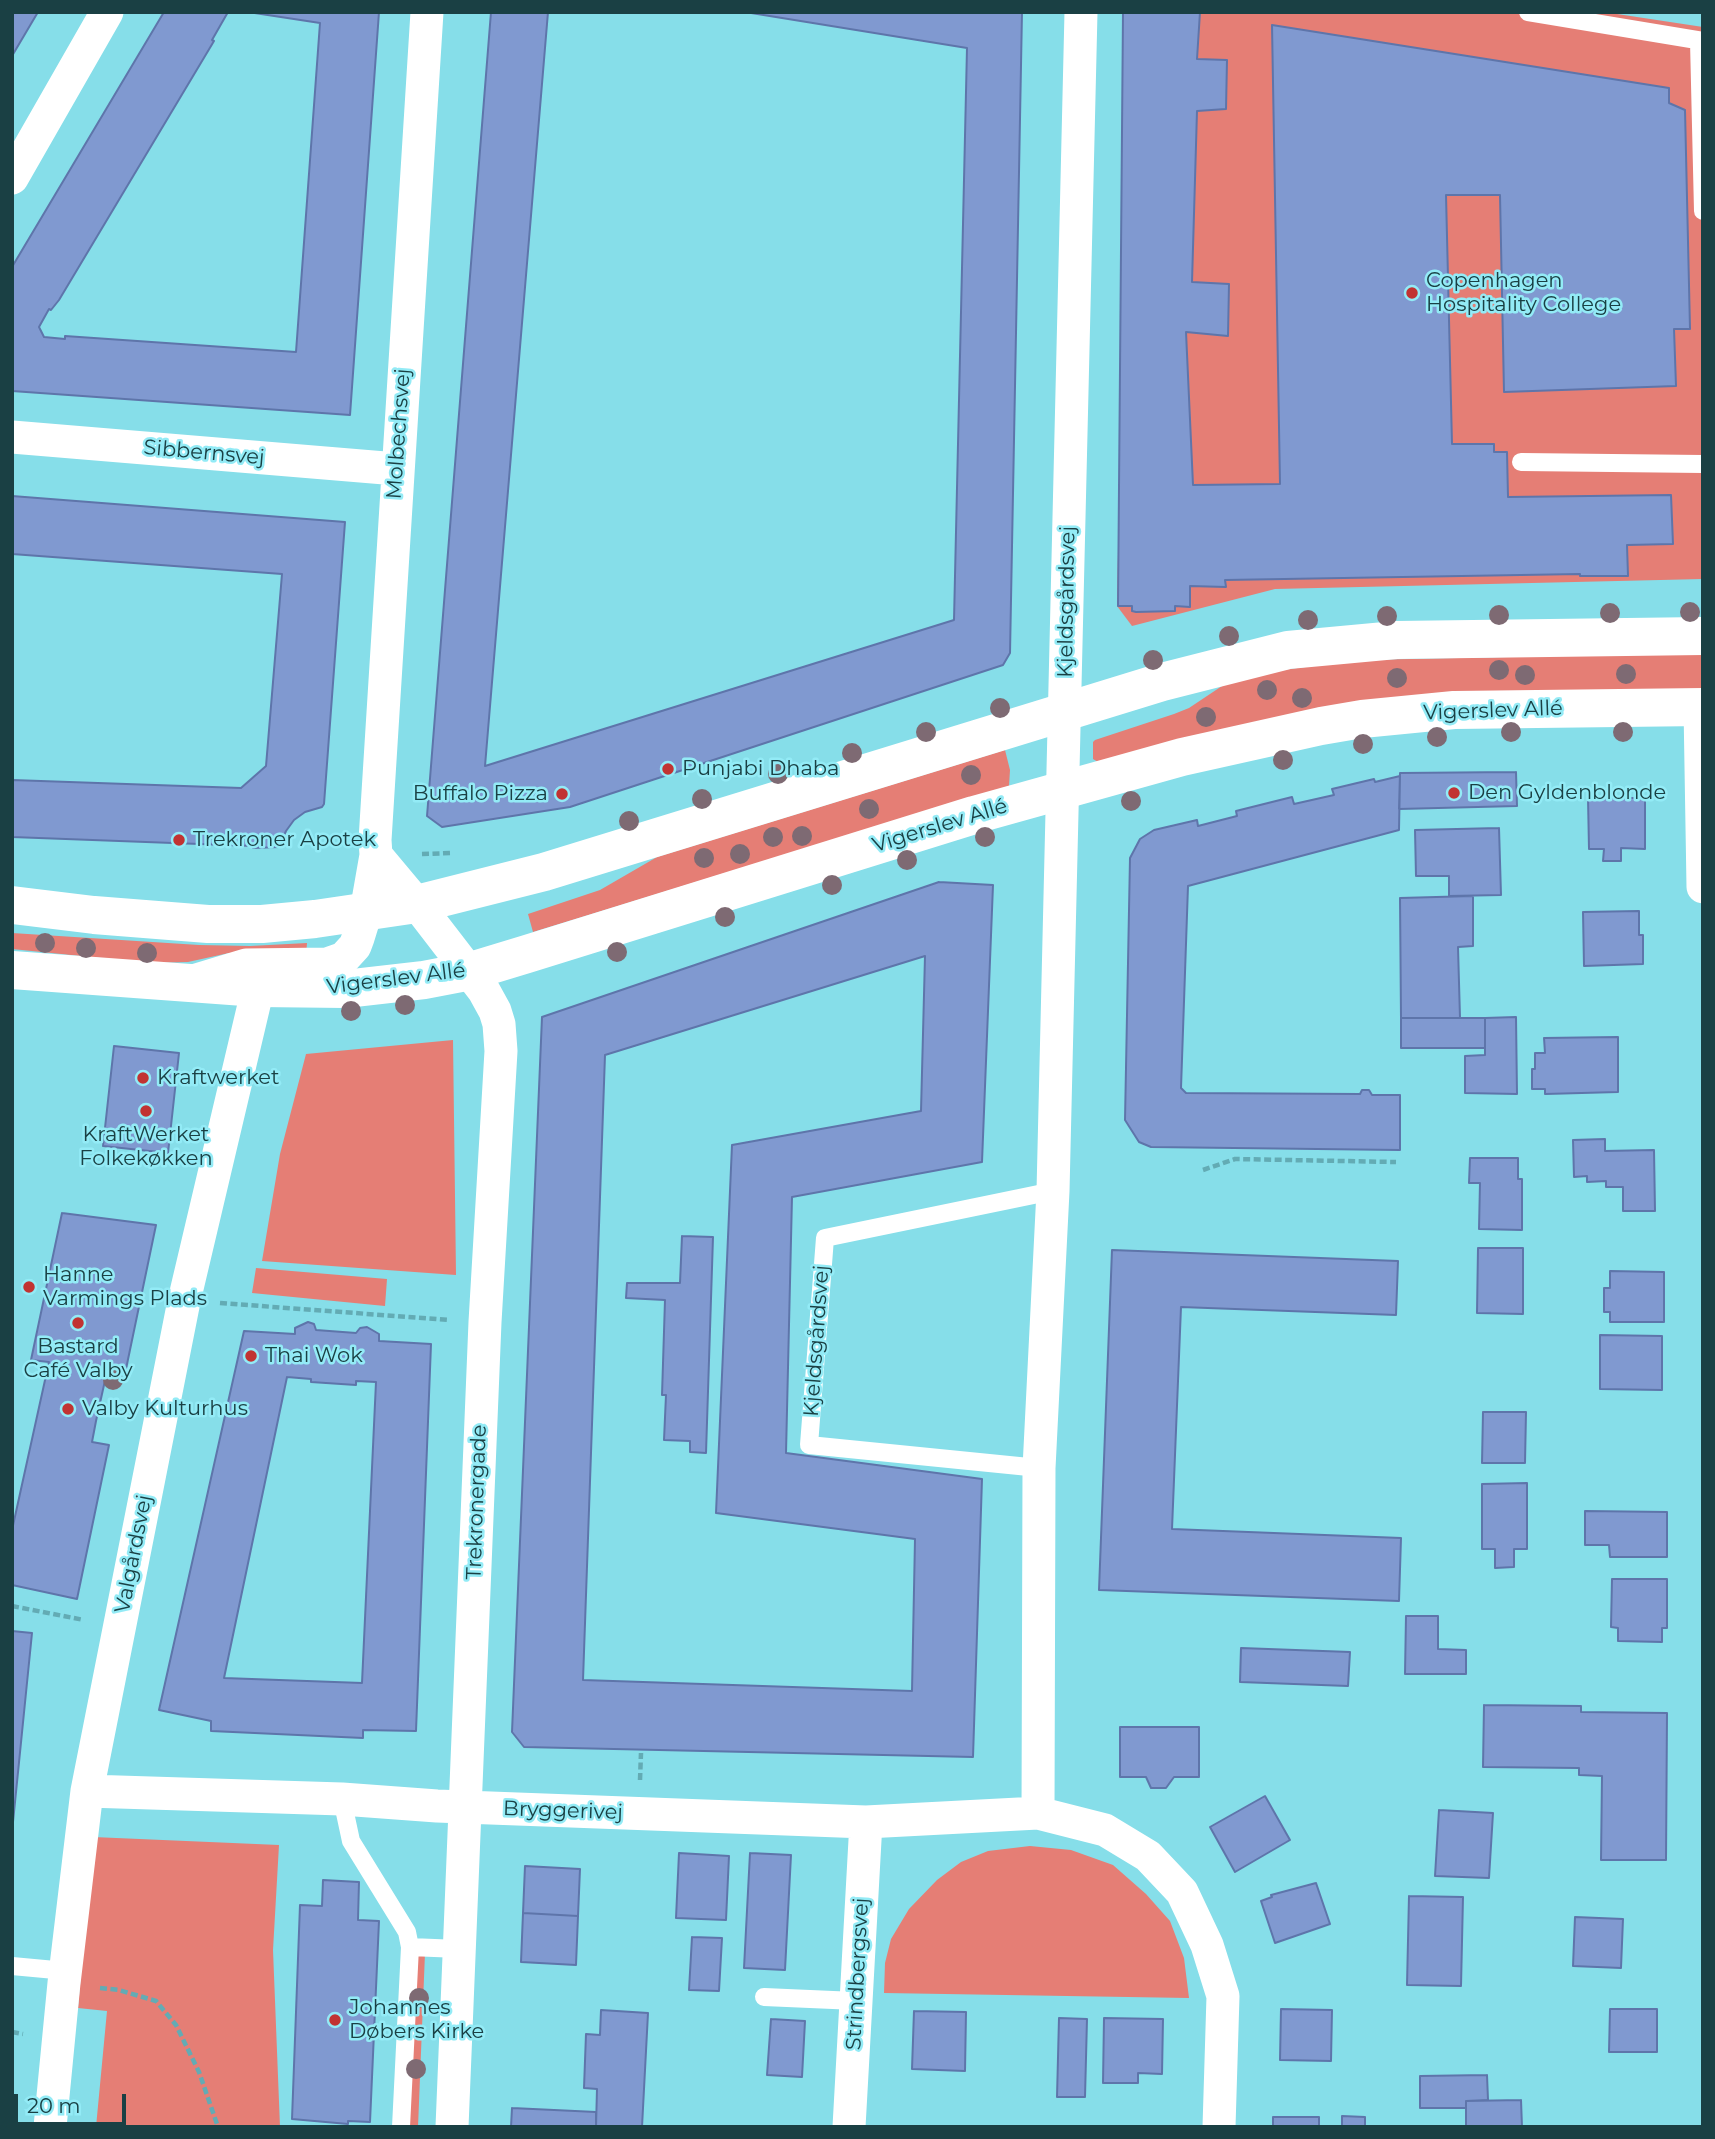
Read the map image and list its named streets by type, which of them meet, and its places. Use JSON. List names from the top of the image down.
{
  "streets": {
    "street": [
      "Molbechsvej",
      "Sibbernsvej",
      "Kjeldsgårdsvej",
      "Vigerslev Allé",
      "Trekronergade",
      "Valgårdsvej",
      "Bryggerivej",
      "Strindbergsvej"
    ]
  },
  "crossings": [
    ["Molbechsvej", "Sibbernsvej"],
    ["Molbechsvej", "Vigerslev Allé"],
    ["Kjeldsgårdsvej", "Vigerslev Allé"],
    ["Kjeldsgårdsvej", "Bryggerivej"],
    ["Vigerslev Allé", "Trekronergade"],
    ["Vigerslev Allé", "Valgårdsvej"],
    ["Trekronergade", "Bryggerivej"],
    ["Valgårdsvej", "Bryggerivej"],
    ["Bryggerivej", "Strindbergsvej"]
  ],
  "places": [
    "Copenhagen Hospitality College",
    "Punjabi Dhaba",
    "Den Gyldenblonde",
    "Buffalo Pizza",
    "Trekroner Apotek",
    "Kraftwerket",
    "KraftWerket Folkekøkken",
    "Hanne Varmings Plads",
    "Bastard Café Valby",
    "Thai Wok",
    "Valby Kulturhus",
    "Johannes Døbers Kirke"
  ],
  "scale_bar": "20 m"
}
